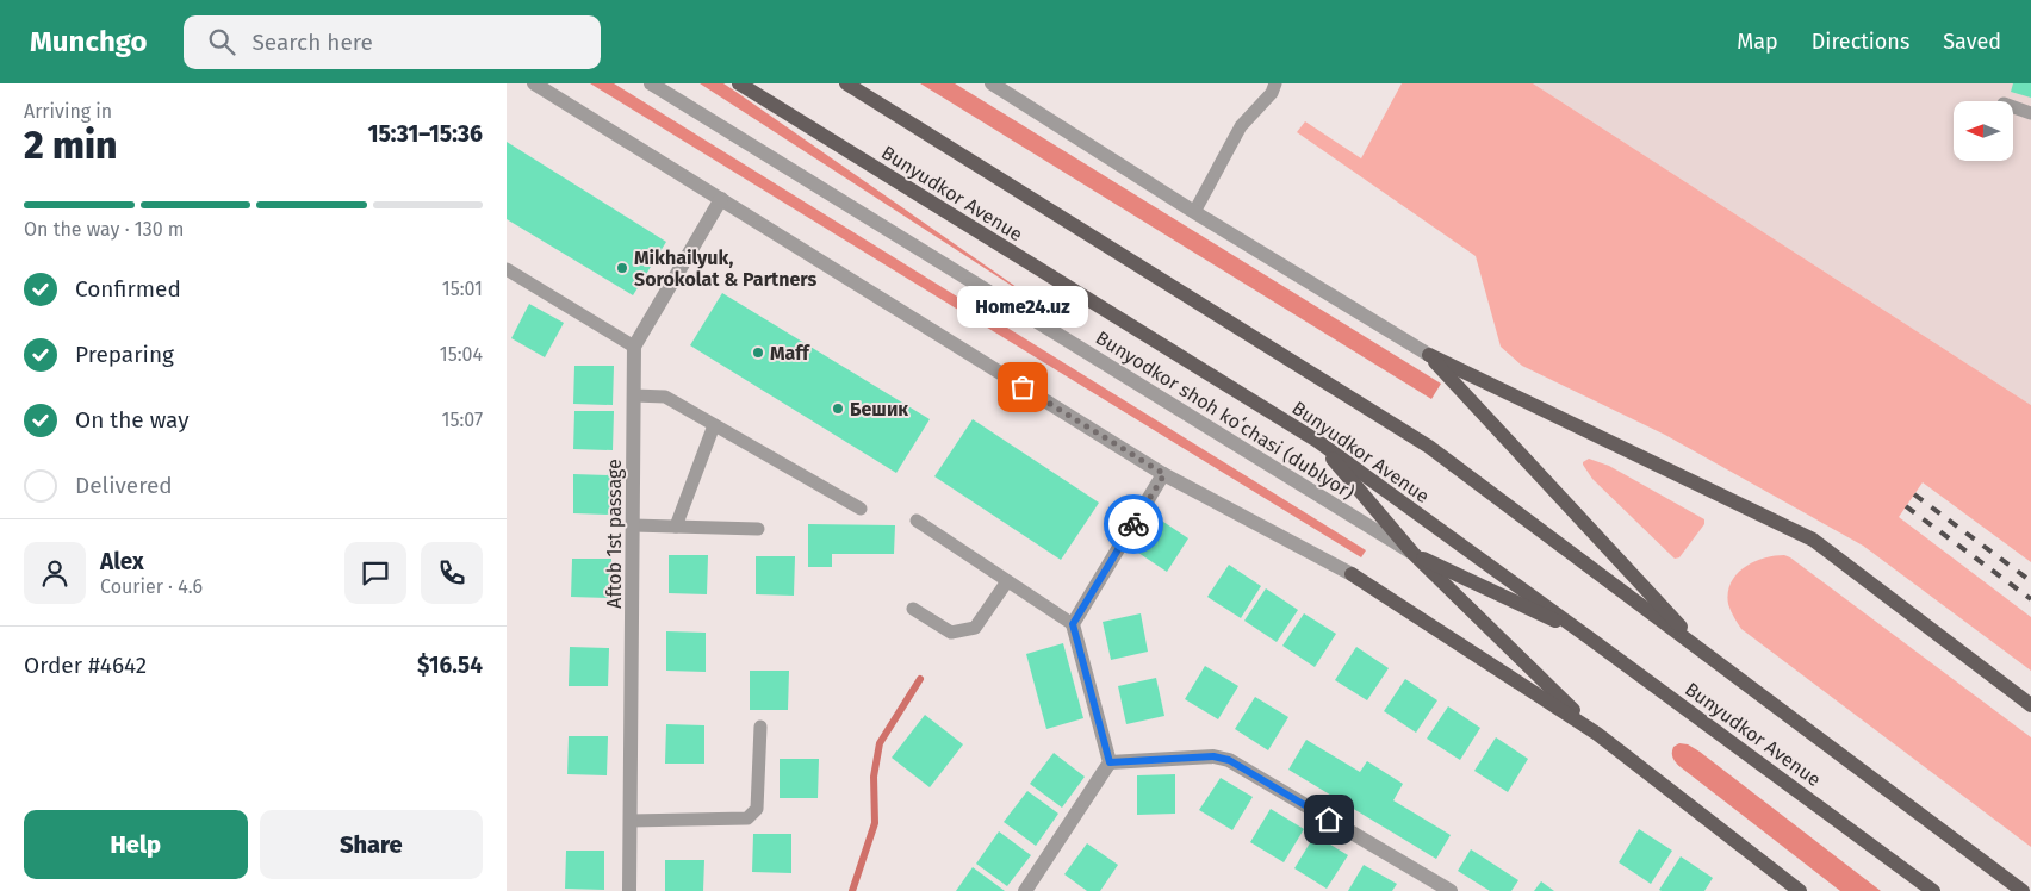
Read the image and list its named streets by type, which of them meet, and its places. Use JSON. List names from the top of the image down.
{
  "streets": {
    "main road": ["Bunyudkor Avenue"],
    "street": ["Bunyodkor shoh koʻchasi (dublyor)", "Aftob 1st passage"]
  },
  "places": [
    "Mikhailyuk, Sorokolat & Partners",
    "Maff",
    "Home24.uz",
    "Бешик"
  ],
  "north": "left",
  "page": {
    "header": "Munchgo",
    "search": "Search here",
    "nav": ["Map", "Directions", "Saved"],
    "heading": ["2 min", "Arriving in", "15:31–15:36"],
    "panel": [
      "Alex",
      "Courier · 4.6",
      "Order #4642",
      "$16.54"
    ],
    "bar": "On the way · 130 m",
    "list": [
      ["Confirmed", "15:01"],
      ["Preparing", "15:04"],
      ["On the way", "15:07"],
      "Delivered"
    ],
    "bubble": "Home24.uz",
    "buttons": ["Help", "Share"]
  }
}
